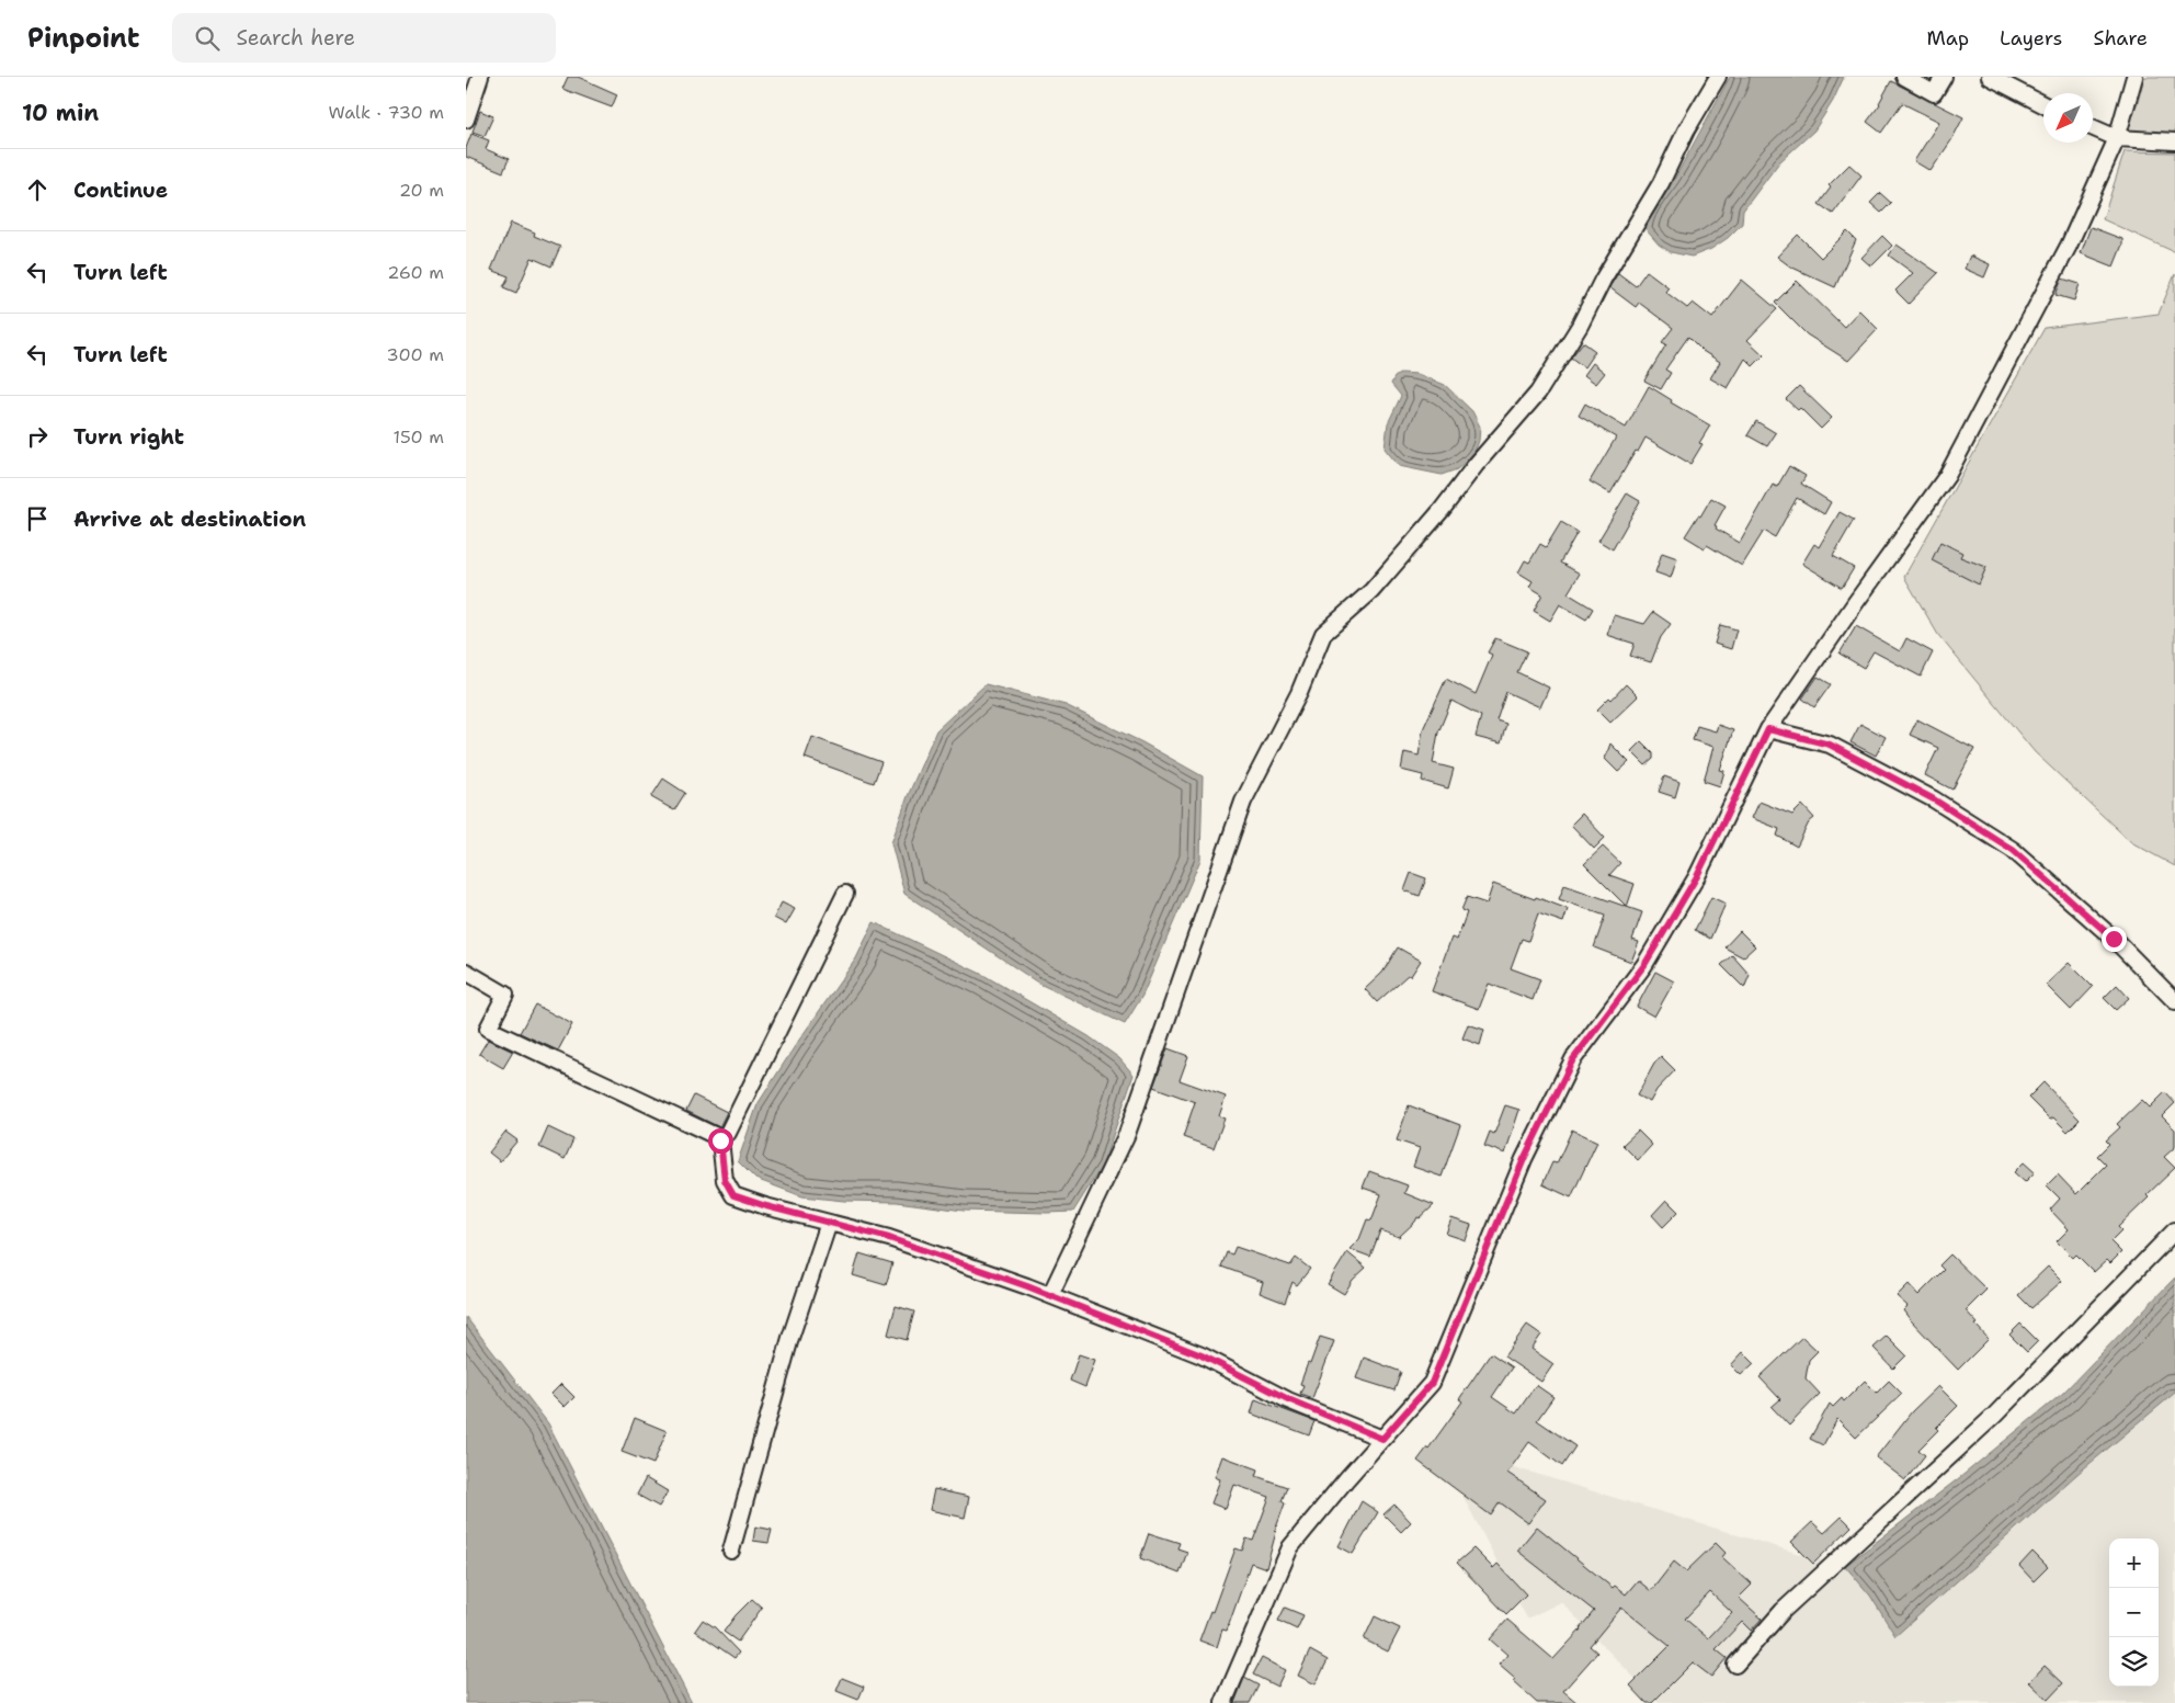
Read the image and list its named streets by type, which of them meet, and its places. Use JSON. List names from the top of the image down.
{
  "north": "bottom left",
  "page": {
    "header": "Pinpoint",
    "search": "Search here",
    "nav": ["Map", "Layers", "Share"],
    "heading": ["10 min", "Walk · 730 m"],
    "list": [
      ["Continue", "20 m"],
      ["Turn left", "260 m"],
      ["Turn left", "300 m"],
      ["Turn right", "150 m"],
      "Arrive at destination"
    ],
    "map_buttons": ["+", "−"]
  }
}
